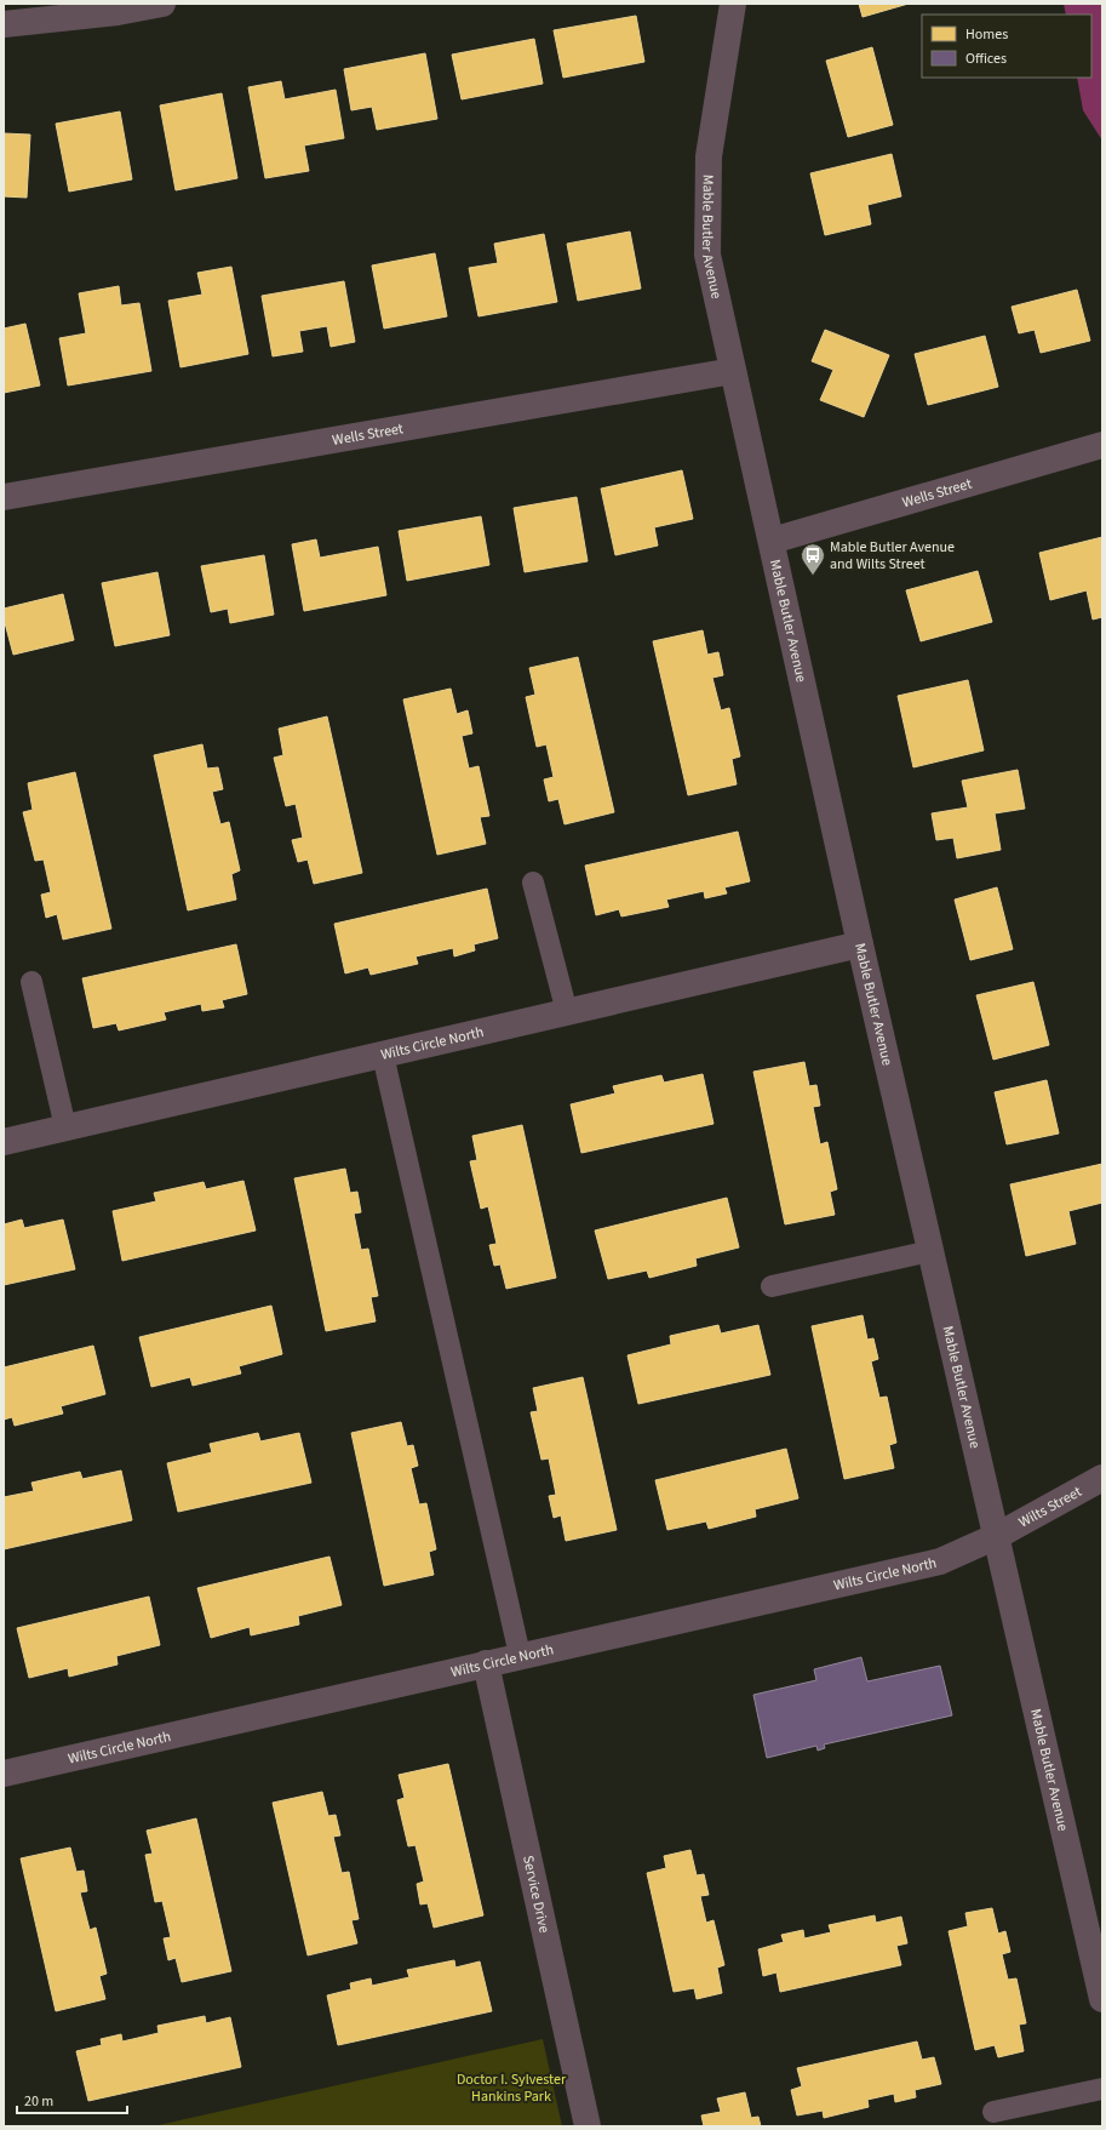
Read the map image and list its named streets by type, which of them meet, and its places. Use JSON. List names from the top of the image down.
{
  "streets": {
    "street": [
      "Mable Butler Avenue",
      "Wells Street",
      "Wilts Circle North",
      "Wilts Street",
      "Service Drive"
    ]
  },
  "crossings": [
    ["Mable Butler Avenue", "Wells Street"],
    ["Mable Butler Avenue", "Wilts Circle North"],
    ["Mable Butler Avenue", "Wilts Street"],
    ["Wilts Circle North", "Wilts Street"],
    ["Wilts Circle North", "Service Drive"]
  ],
  "parks": ["Doctor I. Sylvester Hankins Park"],
  "places": {
    "bus stop": ["Mable Butler Avenue and Wilts Street"]
  },
  "legend": ["Homes", "Offices"],
  "scale_bar": "20 m"
}
